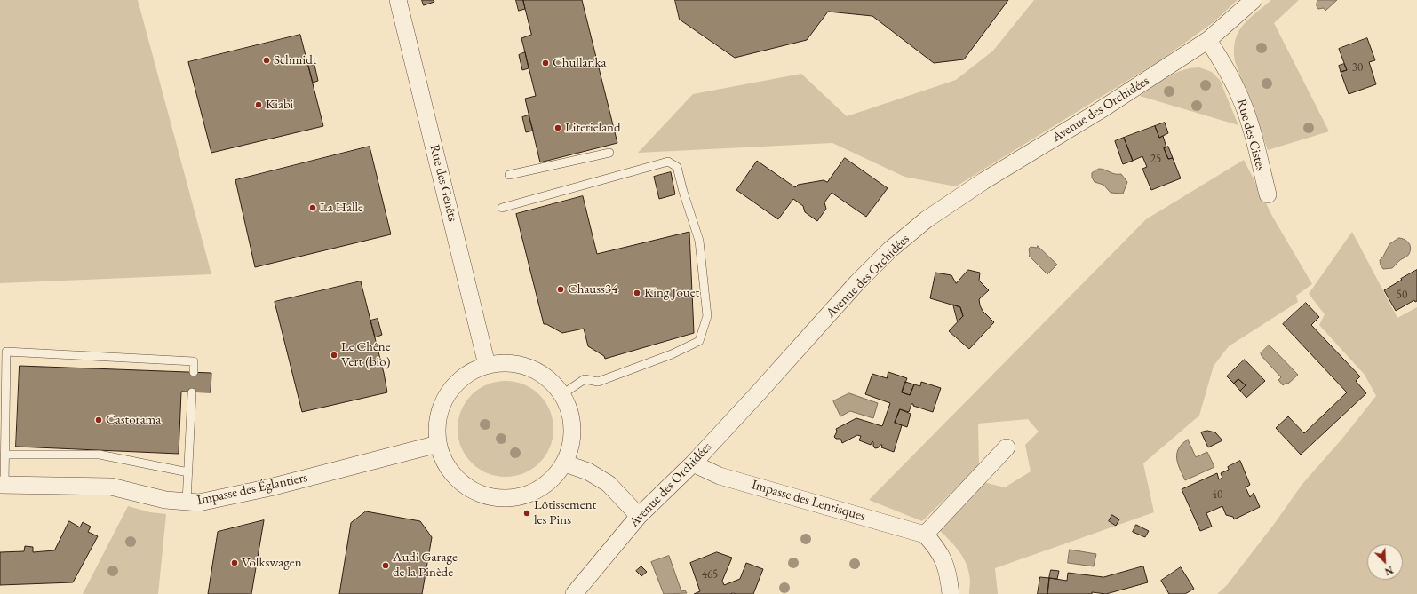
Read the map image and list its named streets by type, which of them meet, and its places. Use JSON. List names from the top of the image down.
{
  "streets": {
    "street": [
      "Avenue des Orchidées",
      "Rue des Cistes",
      "Rue des Genêts",
      "Impasse des Églantiers",
      "Impasse des Lentisques"
    ]
  },
  "crossings": [
    ["Avenue des Orchidées", "Rue des Cistes"],
    ["Avenue des Orchidées", "Impasse des Lentisques"]
  ],
  "places": [
    "Schmidt",
    "Chullanka",
    "Kiabi",
    "Literieland",
    "La Halle",
    "Chauss34",
    "King Jouet",
    "Le Chêne Vert (bio)",
    "Castorama",
    "Lôtissement les Pins",
    "Volkswagen",
    "Audi Garage de la Pinède"
  ],
  "house_numbers": [
    "30",
    "25",
    "50",
    "40",
    "465"
  ],
  "north": "bottom right"
}
